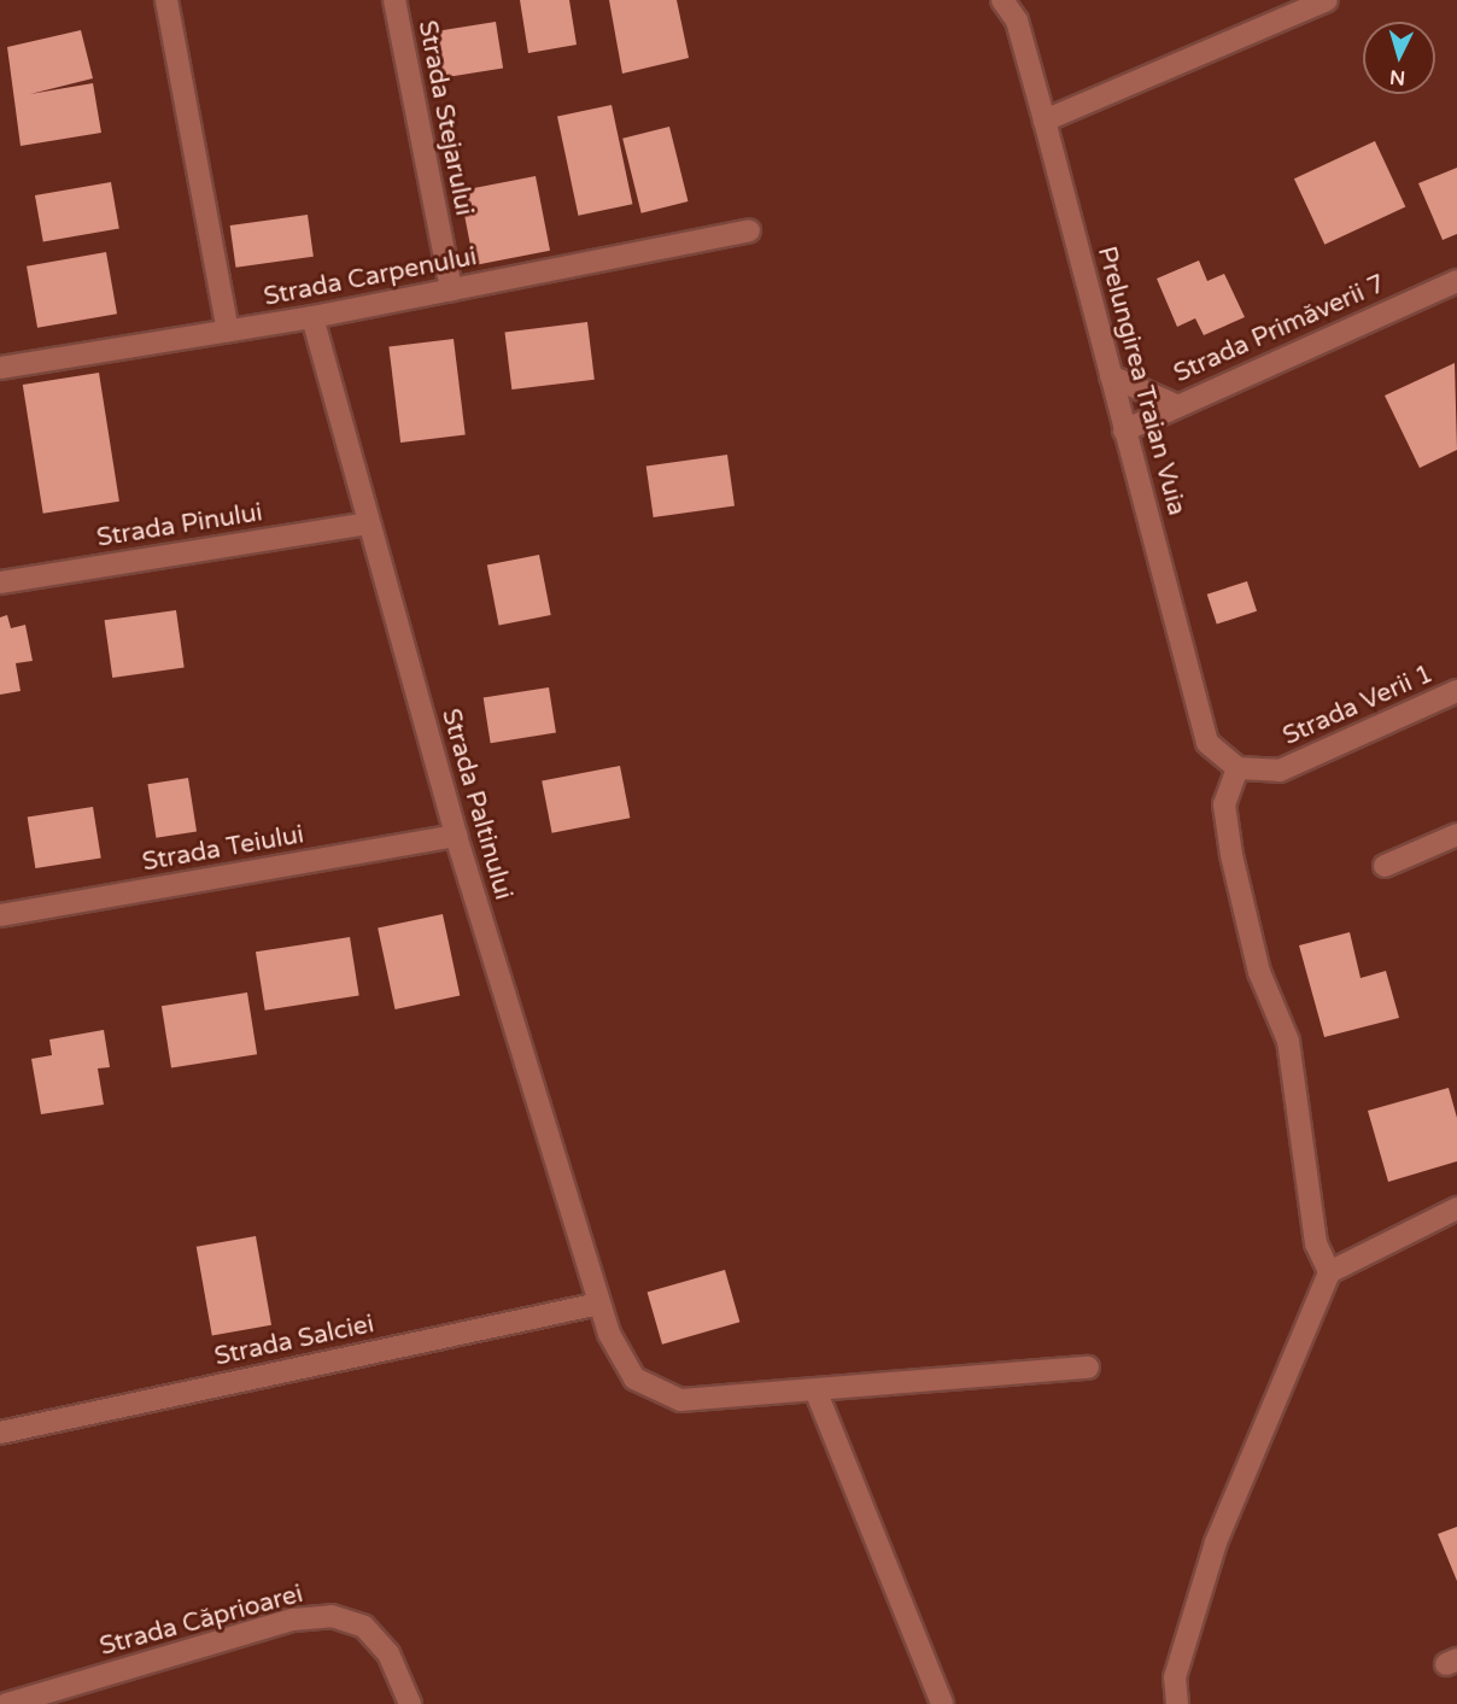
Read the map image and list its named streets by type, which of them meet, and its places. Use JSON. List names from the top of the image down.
{
  "streets": {
    "street": [
      "Strada Stejarului",
      "Strada Carpenului",
      "Strada Primăverii 7",
      "Prelungirea Traian Vuia",
      "Strada Pinului",
      "Strada Verii 1",
      "Strada Paltinului",
      "Strada Teiului",
      "Strada Salciei",
      "Strada Căprioarei"
    ]
  },
  "crossings": [
    ["Strada Stejarului", "Strada Carpenului"],
    ["Strada Carpenului", "Strada Paltinului"],
    ["Strada Primăverii 7", "Prelungirea Traian Vuia"],
    ["Prelungirea Traian Vuia", "Strada Verii 1"],
    ["Strada Pinului", "Strada Paltinului"],
    ["Strada Paltinului", "Strada Teiului"],
    ["Strada Paltinului", "Strada Salciei"]
  ],
  "north": "bottom"
}
